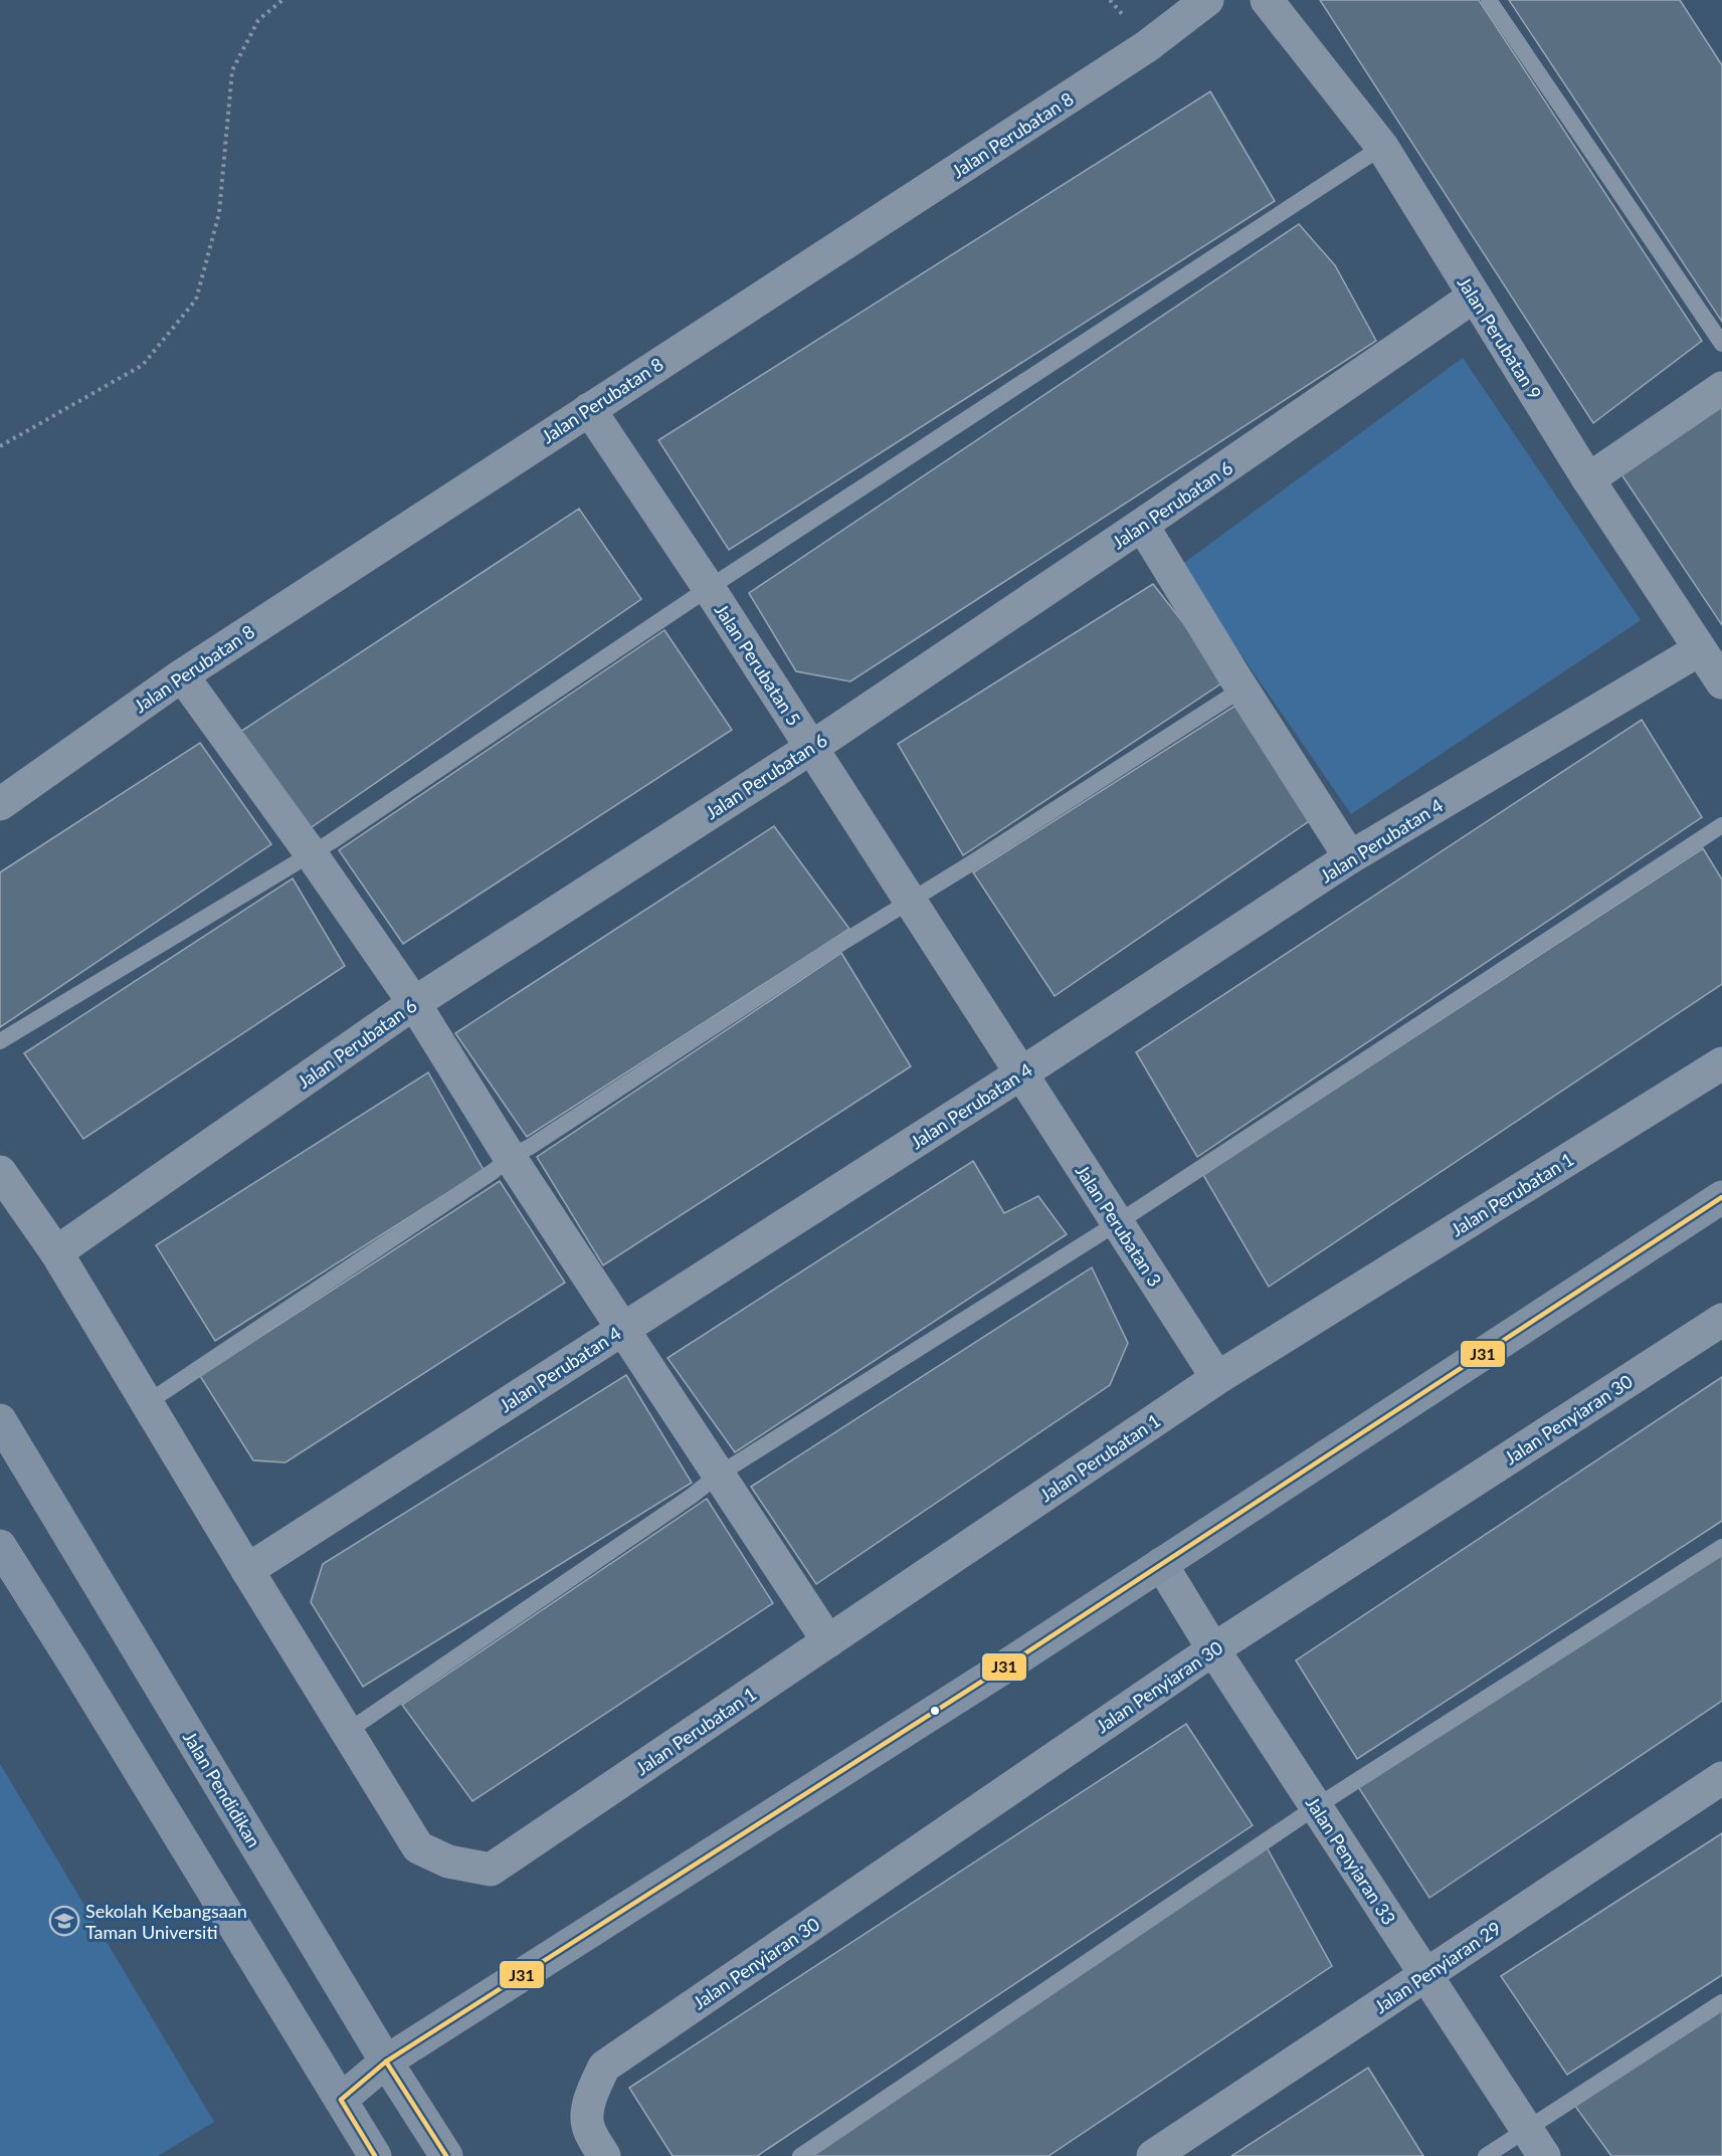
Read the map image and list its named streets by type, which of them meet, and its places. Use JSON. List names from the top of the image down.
{
  "streets": {
    "street": [
      "Jalan Perubatan 8",
      "Jalan Perubatan 9",
      "Jalan Perubatan 6",
      "Jalan Perubatan 5",
      "Jalan Perubatan 4",
      "Jalan Perubatan 1",
      "Jalan Perubatan 3",
      "Jalan Penyiaran 30",
      "Jalan Pendidikan",
      "Jalan Penyiaran 33",
      "Jalan Penyiaran 29"
    ]
  },
  "crossings": [
    ["Jalan Perubatan 8", "Jalan Perubatan 5"],
    ["Jalan Perubatan 9", "Jalan Perubatan 6"],
    ["Jalan Perubatan 9", "Jalan Perubatan 4"],
    ["Jalan Perubatan 6", "Jalan Perubatan 5"],
    ["Jalan Perubatan 5", "Jalan Perubatan 4"],
    ["Jalan Perubatan 5", "Jalan Perubatan 3"],
    ["Jalan Perubatan 4", "Jalan Perubatan 3"],
    ["Jalan Perubatan 1", "Jalan Perubatan 3"],
    ["Jalan Penyiaran 30", "Jalan Penyiaran 33"],
    ["Jalan Penyiaran 33", "Jalan Penyiaran 29"]
  ],
  "places": {
    "school or university": ["Sekolah Kebangsaan Taman Universiti"]
  },
  "lines": ["transit line J31"]
}
